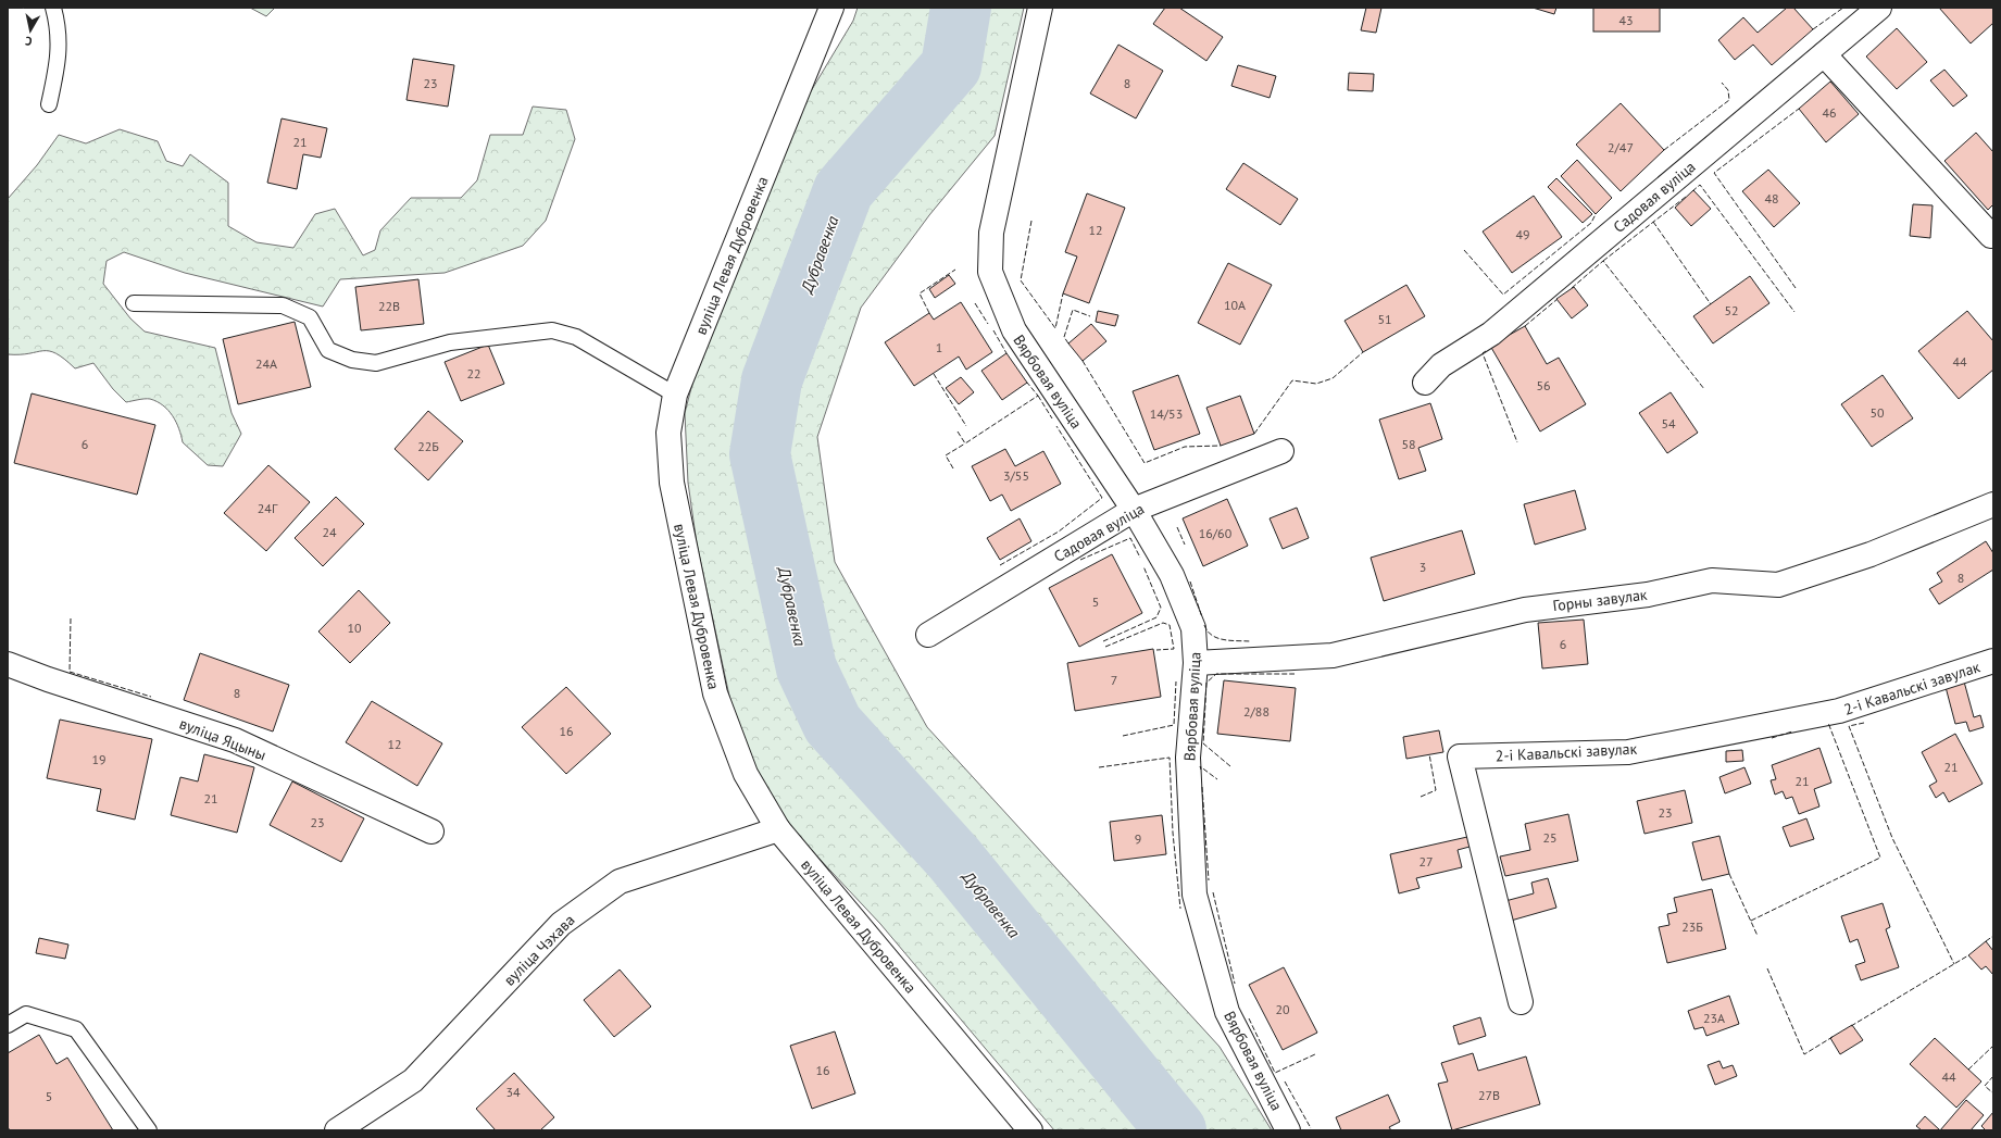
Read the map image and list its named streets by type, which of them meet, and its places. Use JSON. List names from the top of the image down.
{
  "streets": {
    "street": [
      "Садовая вуліца",
      "вуліца Левая Дубровенка",
      "Вярбовая вуліца",
      "Горны завулак",
      "2-і Кавальскі завулак",
      "вуліца Яцыны",
      "вуліца Чэхава"
    ]
  },
  "crossings": [
    ["Садовая вуліца", "Вярбовая вуліца"],
    ["вуліца Левая Дубровенка", "вуліца Чэхава"],
    ["Вярбовая вуліца", "Горны завулак"]
  ],
  "water": ["Дубравенка"],
  "house_numbers": [
    "43",
    "23",
    "8",
    "46",
    "21",
    "2/47",
    "48",
    "12",
    "49",
    "10А",
    "22В",
    "52",
    "51",
    "1",
    "44",
    "24А",
    "22",
    "56",
    "50",
    "14/53",
    "54",
    "6",
    "58",
    "22Б",
    "3/55",
    "24Г",
    "24",
    "16/60",
    "3",
    "8",
    "5",
    "10",
    "6",
    "7",
    "8",
    "2/88",
    "16",
    "12",
    "19",
    "21",
    "21",
    "21",
    "23",
    "23",
    "25",
    "9",
    "27",
    "23Б",
    "20",
    "23А",
    "16",
    "44",
    "34",
    "27В",
    "5"
  ],
  "north": "bottom"
}
